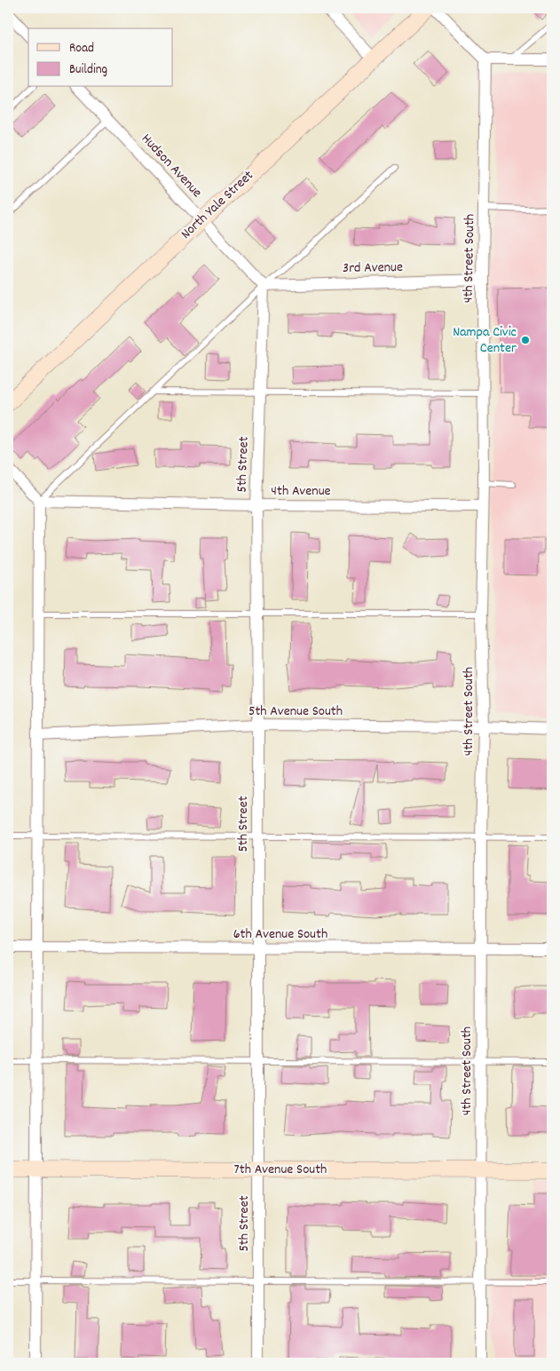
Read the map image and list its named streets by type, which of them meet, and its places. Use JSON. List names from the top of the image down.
{
  "streets": {
    "main road": ["North Yale Street", "7th Avenue South"],
    "street": [
      "Hudson Avenue",
      "4th Street South",
      "3rd Avenue",
      "5th Street",
      "4th Avenue",
      "5th Avenue South",
      "6th Avenue South"
    ]
  },
  "crossings": [
    ["Hudson Avenue", "North Yale Street"],
    ["Hudson Avenue", "3rd Avenue"],
    ["Hudson Avenue", "5th Street"],
    ["4th Street South", "3rd Avenue"],
    ["4th Street South", "4th Avenue"],
    ["4th Street South", "5th Avenue South"],
    ["4th Street South", "6th Avenue South"],
    ["4th Street South", "7th Avenue South"],
    ["3rd Avenue", "5th Street"],
    ["5th Street", "4th Avenue"],
    ["5th Street", "5th Avenue South"],
    ["5th Street", "6th Avenue South"],
    ["5th Street", "7th Avenue South"]
  ],
  "places": ["Nampa Civic Center"],
  "legend": ["Road", "Building"]
}
